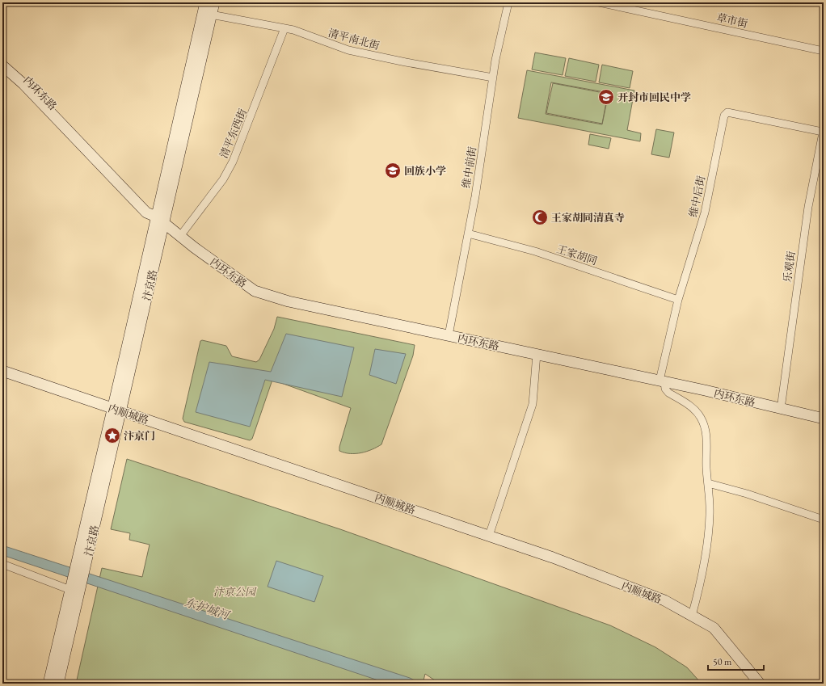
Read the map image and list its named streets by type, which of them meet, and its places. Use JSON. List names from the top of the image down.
{
  "streets": {
    "street": [
      "草市街",
      "清平南北街",
      "内环东路",
      "清平东西街",
      "维中前街",
      "维中后街",
      "王家胡同",
      "乐观街",
      "汴京路",
      "内顺城路"
    ]
  },
  "crossings": [
    ["清平南北街", "清平东西街"],
    ["清平南北街", "维中前街"],
    ["清平南北街", "汴京路"],
    ["内环东路", "清平东西街"],
    ["内环东路", "维中前街"],
    ["内环东路", "维中后街"],
    ["内环东路", "乐观街"],
    ["内环东路", "汴京路"],
    ["维中前街", "王家胡同"],
    ["维中后街", "王家胡同"],
    ["维中后街", "乐观街"],
    ["汴京路", "内顺城路"]
  ],
  "water": ["东护城河"],
  "parks": ["汴京公园"],
  "places": {
    "school or university": ["开封市回民中学", "回族小学"],
    "mosque": ["王家胡同清真寺"],
    "place": ["汴京门"]
  },
  "scale_bar": "50 m"
}
